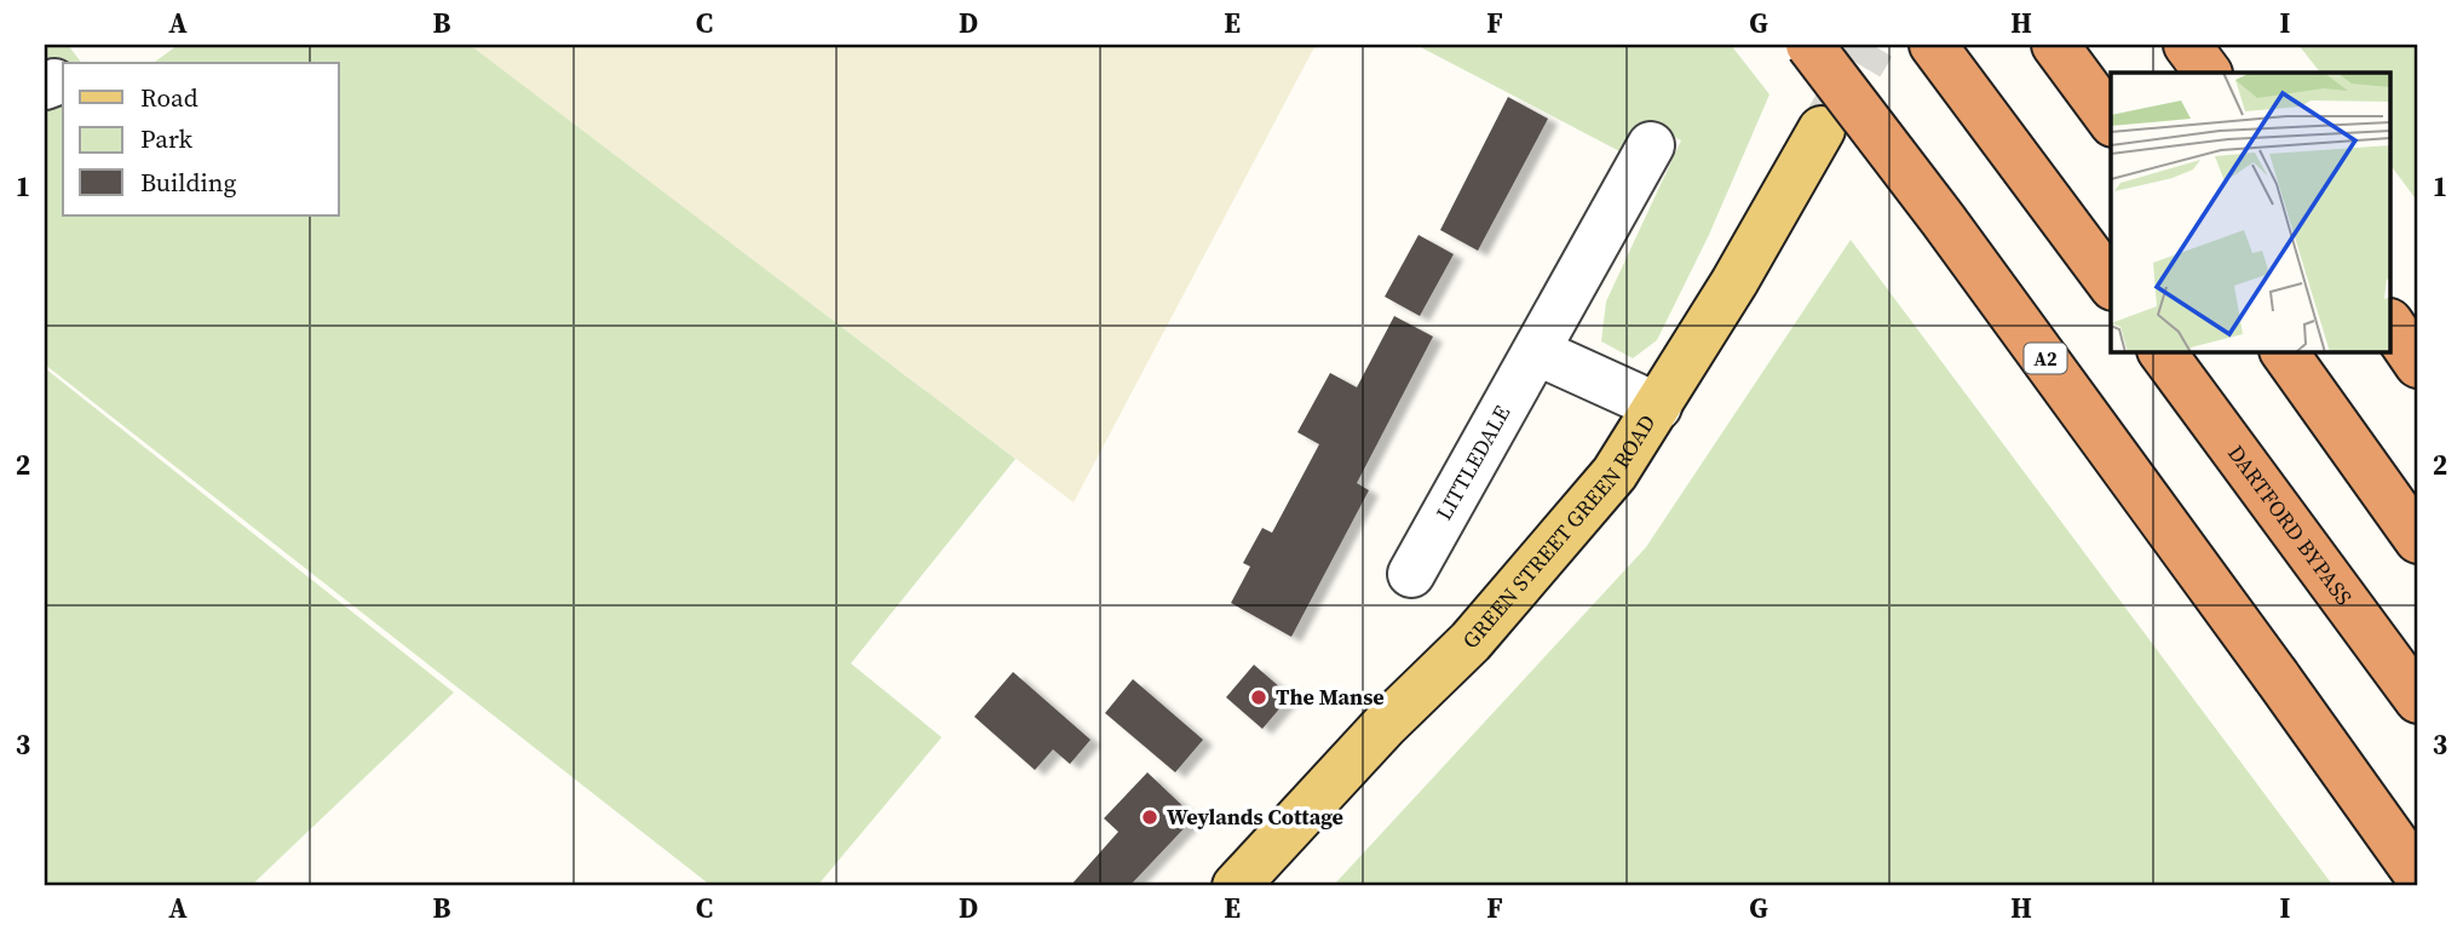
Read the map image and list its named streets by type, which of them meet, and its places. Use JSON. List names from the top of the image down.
{
  "streets": {
    "highway": ["A2", "DARTFORD BYPASS"],
    "main road": ["GREEN STREET GREEN ROAD"],
    "street": ["LITTLEDALE"]
  },
  "places": ["The Manse", "Weylands Cottage"],
  "legend": ["Road", "Park", "Building"],
  "grid": {
    "columns": [
      "A",
      "B",
      "C",
      "D",
      "E",
      "F",
      "G",
      "H",
      "I"
    ],
    "rows": ["1", "2", "3"]
  }
}
